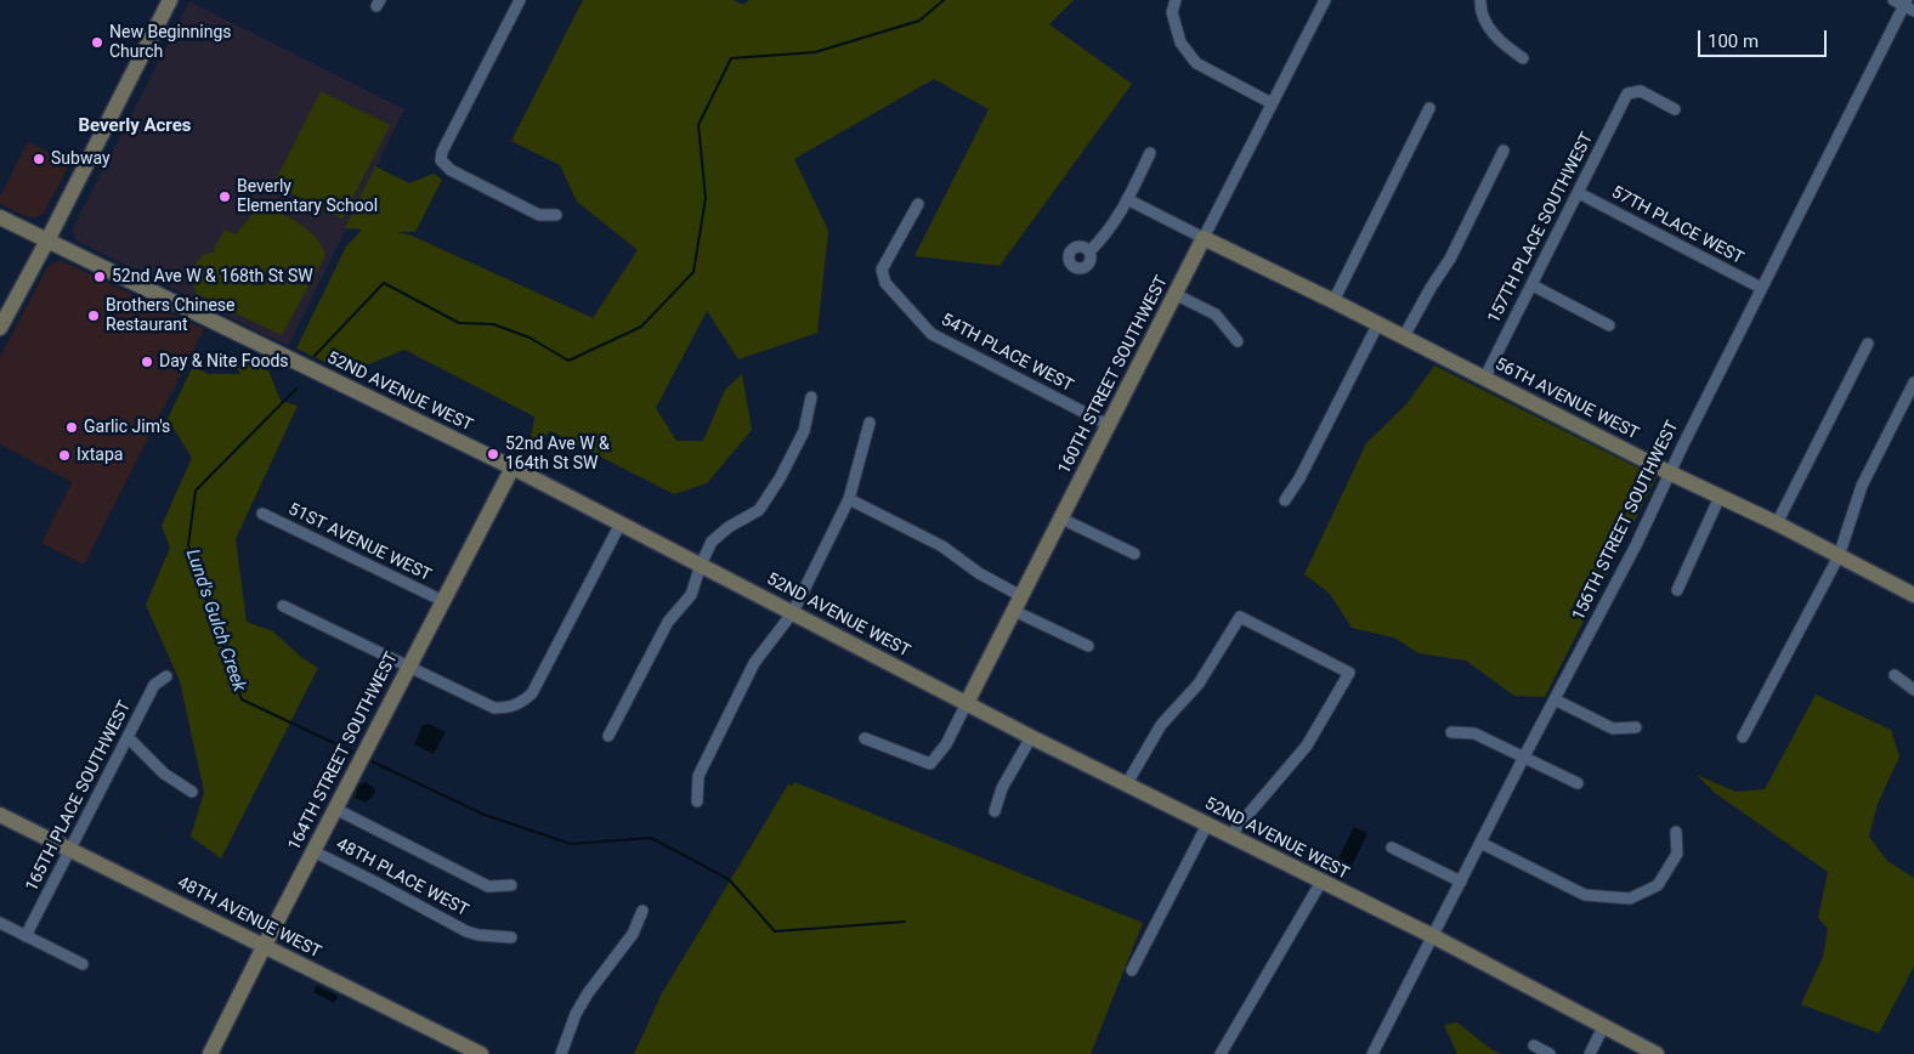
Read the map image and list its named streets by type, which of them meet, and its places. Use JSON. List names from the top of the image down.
{
  "streets": {
    "street": [
      "57TH PLACE WEST",
      "157TH PLACE SOUTHWEST",
      "54TH PLACE WEST",
      "160TH STREET SOUTHWEST",
      "52ND AVENUE WEST",
      "56TH AVENUE WEST",
      "156TH STREET SOUTHWEST",
      "51ST AVENUE WEST",
      "164TH STREET SOUTHWEST",
      "165TH PLACE SOUTHWEST",
      "48TH PLACE WEST",
      "48TH AVENUE WEST"
    ]
  },
  "crossings": [
    ["57TH PLACE WEST", "157TH PLACE SOUTHWEST"],
    ["57TH PLACE WEST", "156TH STREET SOUTHWEST"],
    ["157TH PLACE SOUTHWEST", "56TH AVENUE WEST"],
    ["54TH PLACE WEST", "160TH STREET SOUTHWEST"],
    ["160TH STREET SOUTHWEST", "52ND AVENUE WEST"],
    ["160TH STREET SOUTHWEST", "56TH AVENUE WEST"],
    ["52ND AVENUE WEST", "156TH STREET SOUTHWEST"],
    ["52ND AVENUE WEST", "164TH STREET SOUTHWEST"],
    ["56TH AVENUE WEST", "156TH STREET SOUTHWEST"],
    ["51ST AVENUE WEST", "164TH STREET SOUTHWEST"],
    ["164TH STREET SOUTHWEST", "48TH PLACE WEST"],
    ["164TH STREET SOUTHWEST", "48TH AVENUE WEST"],
    ["165TH PLACE SOUTHWEST", "48TH AVENUE WEST"]
  ],
  "districts": ["Beverly Acres"],
  "water": ["Lund's Gulch Creek"],
  "places": [
    "New Beginnings Church",
    "Subway",
    "Beverly Elementary School",
    "52nd Ave W & 168th St SW",
    "Brothers Chinese Restaurant",
    "Day & Nite Foods",
    "Garlic Jim's",
    "52nd Ave W & 164th St SW",
    "Ixtapa"
  ],
  "scale_bar": "100 m"
}
